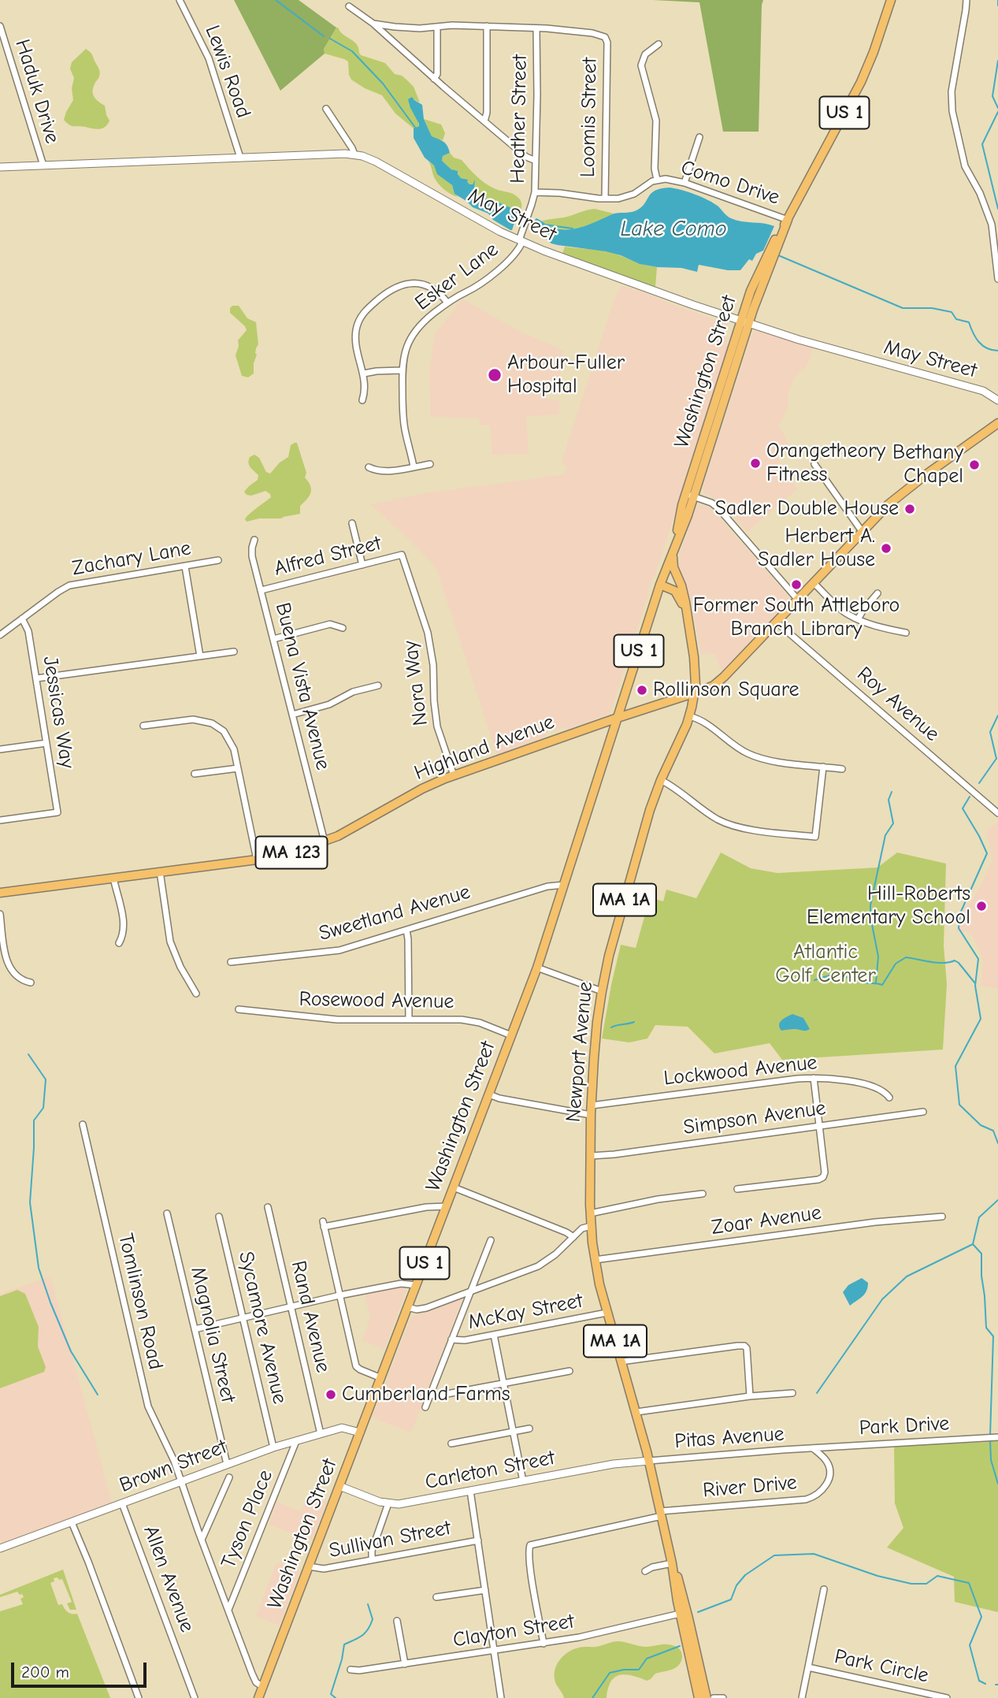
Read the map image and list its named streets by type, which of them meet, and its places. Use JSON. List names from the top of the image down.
{
  "streets": {
    "main road": [
      "US 1",
      "Washington Street",
      "Highland Avenue",
      "MA 123",
      "MA 1A",
      "Newport Avenue"
    ],
    "street": [
      "Lewis Road",
      "Haduk Drive",
      "Loomis Street",
      "Heather Street",
      "Como Drive",
      "May Street",
      "Esker Lane",
      "Alfred Street",
      "Zachary Lane",
      "Nora Way",
      "Buena Vista Avenue",
      "Roy Avenue",
      "Jessicas Way",
      "Sweetland Avenue",
      "Rosewood Avenue",
      "Lockwood Avenue",
      "Simpson Avenue",
      "Zoar Avenue",
      "Tomlinson Road",
      "McKay Street",
      "Rand Avenue",
      "Sycamore Avenue",
      "Magnolia Street",
      "Park Drive",
      "Pitas Avenue",
      "Brown Street",
      "Carleton Street",
      "River Drive",
      "Tyson Place",
      "Sullivan Street",
      "Allen Avenue",
      "Clayton Street",
      "Park Circle"
    ]
  },
  "crossings": [
    ["Lewis Road", "May Street"],
    ["Haduk Drive", "May Street"],
    ["Loomis Street", "Heather Street"],
    ["Loomis Street", "Como Drive"],
    ["Heather Street", "Como Drive"],
    ["Heather Street", "May Street"],
    ["Heather Street", "Esker Lane"],
    ["Como Drive", "Washington Street"],
    ["May Street", "Esker Lane"],
    ["May Street", "Washington Street"],
    ["Washington Street", "Highland Avenue"],
    ["Washington Street", "MA 1A"],
    ["Washington Street", "Sweetland Avenue"],
    ["Washington Street", "Rosewood Avenue"],
    ["Washington Street", "Tomlinson Road"],
    ["Washington Street", "Brown Street"],
    ["Washington Street", "Carleton Street"],
    ["Washington Street", "Sullivan Street"],
    ["Alfred Street", "Nora Way"],
    ["Alfred Street", "Buena Vista Avenue"],
    ["Zachary Lane", "Jessicas Way"],
    ["Nora Way", "Highland Avenue"],
    ["Buena Vista Avenue", "Highland Avenue"],
    ["Roy Avenue", "MA 123"],
    ["Highland Avenue", "MA 123"],
    ["Highland Avenue", "MA 1A"],
    ["Highland Avenue", "Newport Avenue"],
    ["MA 123", "MA 1A"],
    ["MA 123", "Newport Avenue"],
    ["MA 1A", "Newport Avenue"],
    ["Newport Avenue", "Lockwood Avenue"],
    ["Newport Avenue", "Simpson Avenue"],
    ["Newport Avenue", "Zoar Avenue"],
    ["Newport Avenue", "McKay Street"],
    ["Newport Avenue", "Pitas Avenue"],
    ["Newport Avenue", "Carleton Street"],
    ["Newport Avenue", "River Drive"],
    ["Newport Avenue", "Clayton Street"],
    ["Tomlinson Road", "Brown Street"],
    ["Tomlinson Road", "Tyson Place"],
    ["Rand Avenue", "Brown Street"],
    ["Sycamore Avenue", "Brown Street"],
    ["Magnolia Street", "Brown Street"],
    ["Park Drive", "Pitas Avenue"],
    ["Park Drive", "River Drive"],
    ["Pitas Avenue", "Carleton Street"],
    ["Pitas Avenue", "River Drive"],
    ["Brown Street", "Tyson Place"],
    ["Brown Street", "Allen Avenue"]
  ],
  "water": ["Lake Como"],
  "parks": ["Atlantic Golf Center"],
  "places": [
    "Arbour-Fuller Hospital",
    "Orangetheory Fitness",
    "Bethany Chapel",
    "Sadler Double House",
    "Herbert A. Sadler House",
    "Former South Attleboro Branch Library",
    "Rollinson Square",
    "Hill-Roberts Elementary School",
    "Cumberland Farms"
  ],
  "scale_bar": "200 m"
}
